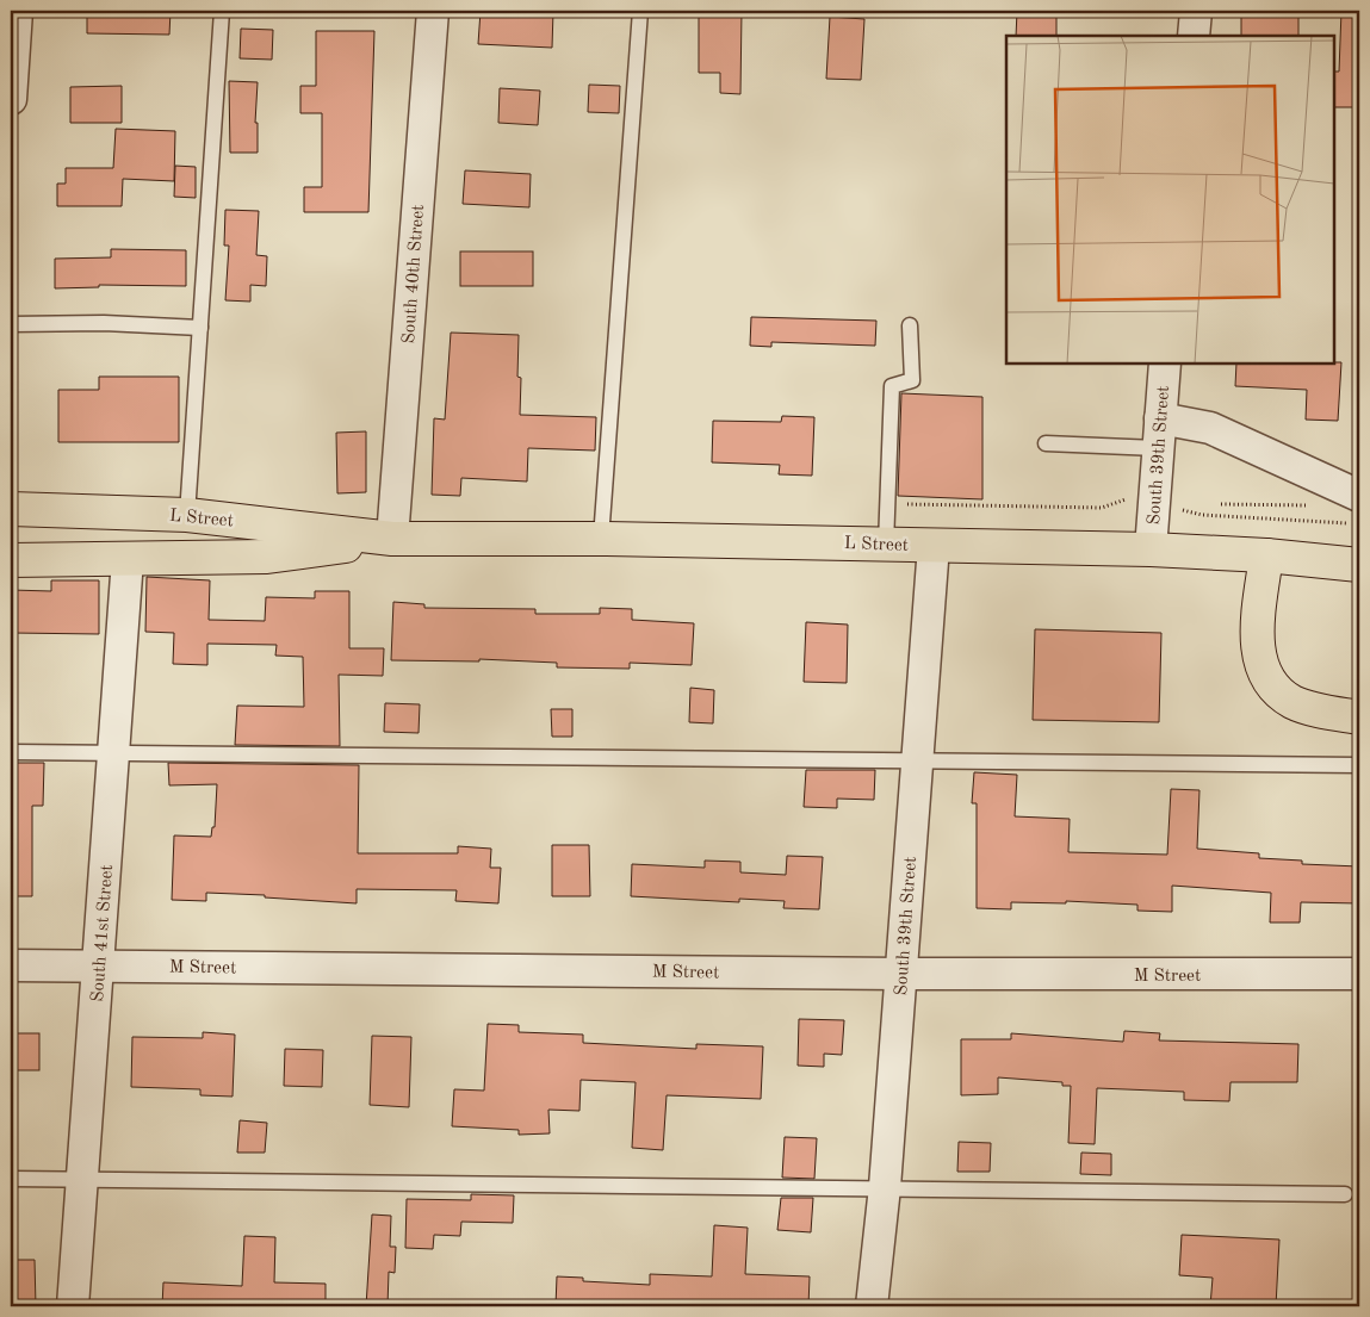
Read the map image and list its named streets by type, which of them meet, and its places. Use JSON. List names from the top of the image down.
{
  "streets": {
    "main road": ["L Street"],
    "street": [
      "South 40th Street",
      "South 39th Street",
      "South 41st Street",
      "M Street"
    ]
  },
  "crossings": [
    ["South 40th Street", "L Street"],
    ["South 39th Street", "L Street"],
    ["South 39th Street", "M Street"],
    ["L Street", "South 41st Street"],
    ["South 41st Street", "M Street"]
  ]
}
